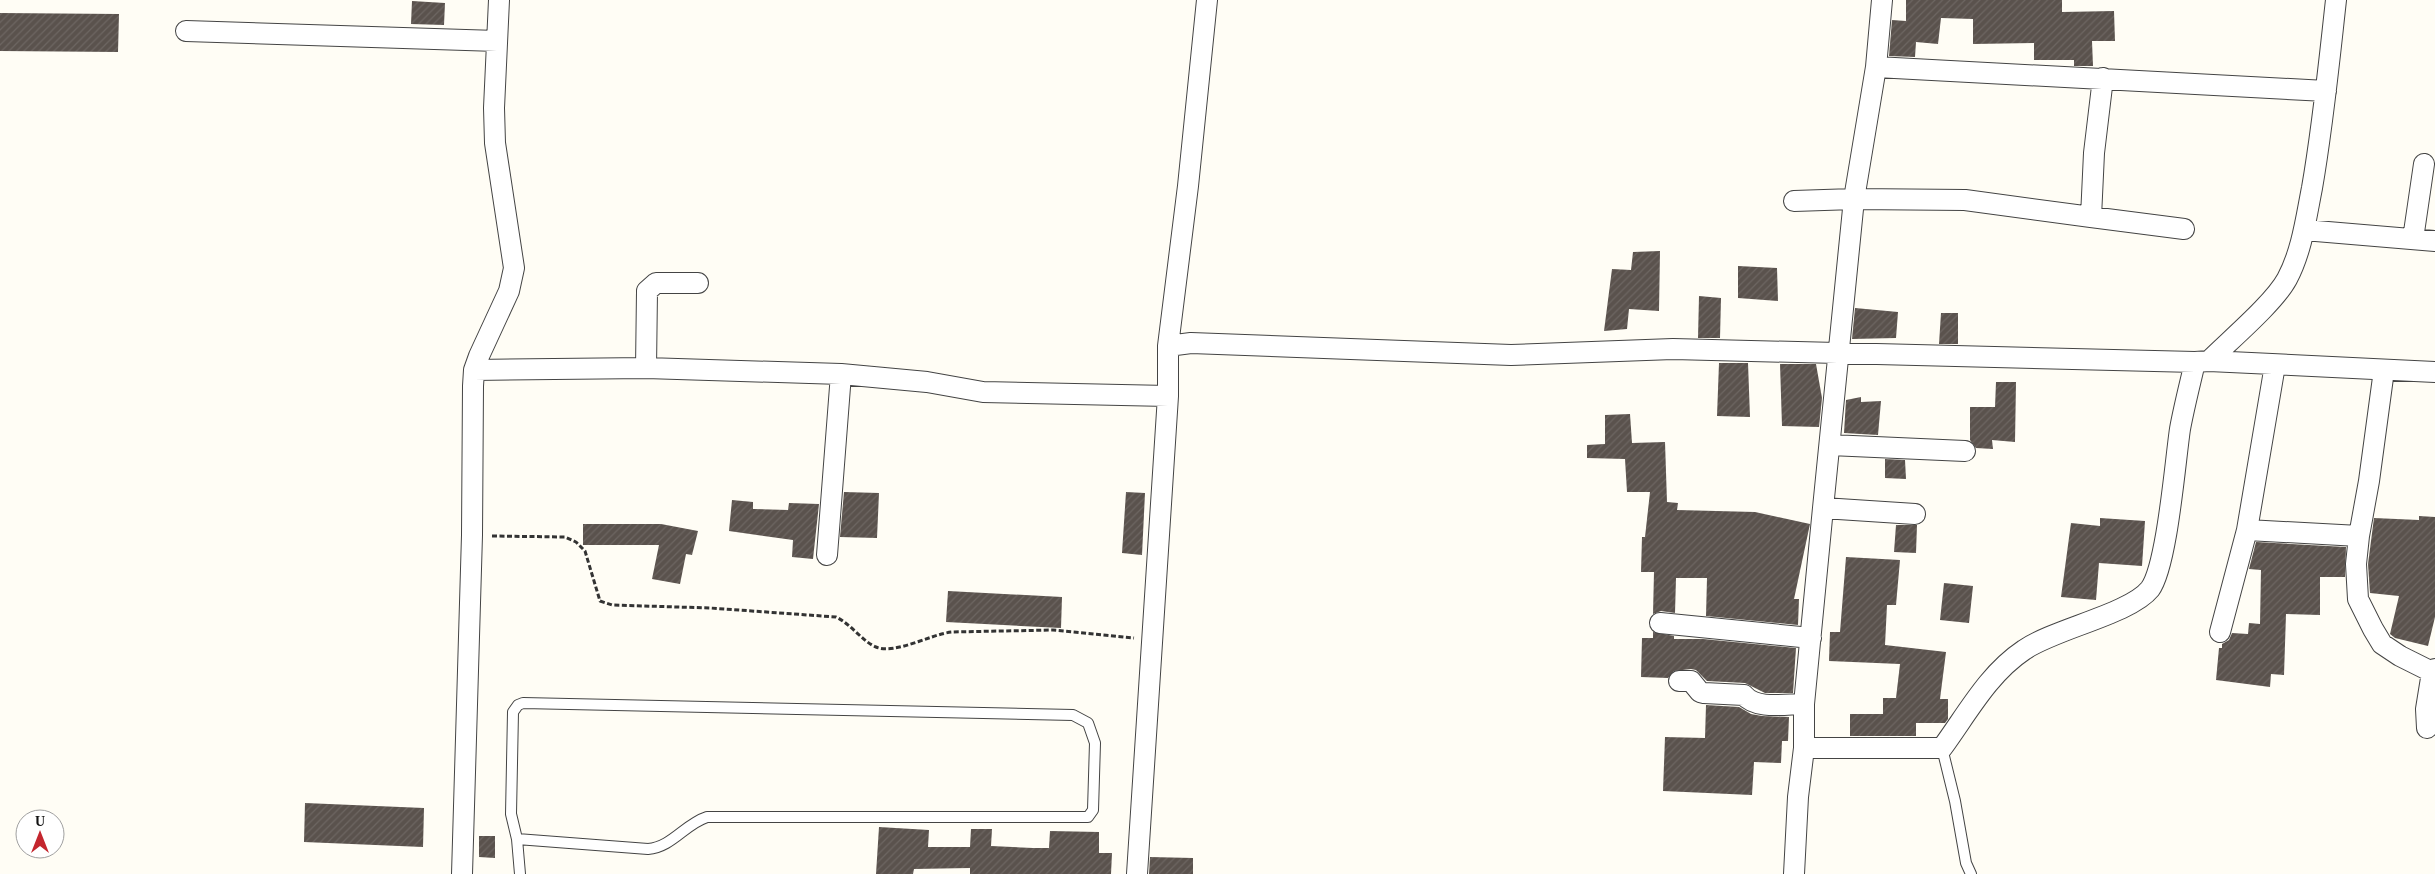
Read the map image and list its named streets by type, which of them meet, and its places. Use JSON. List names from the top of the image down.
{
  "north": "top"
}
